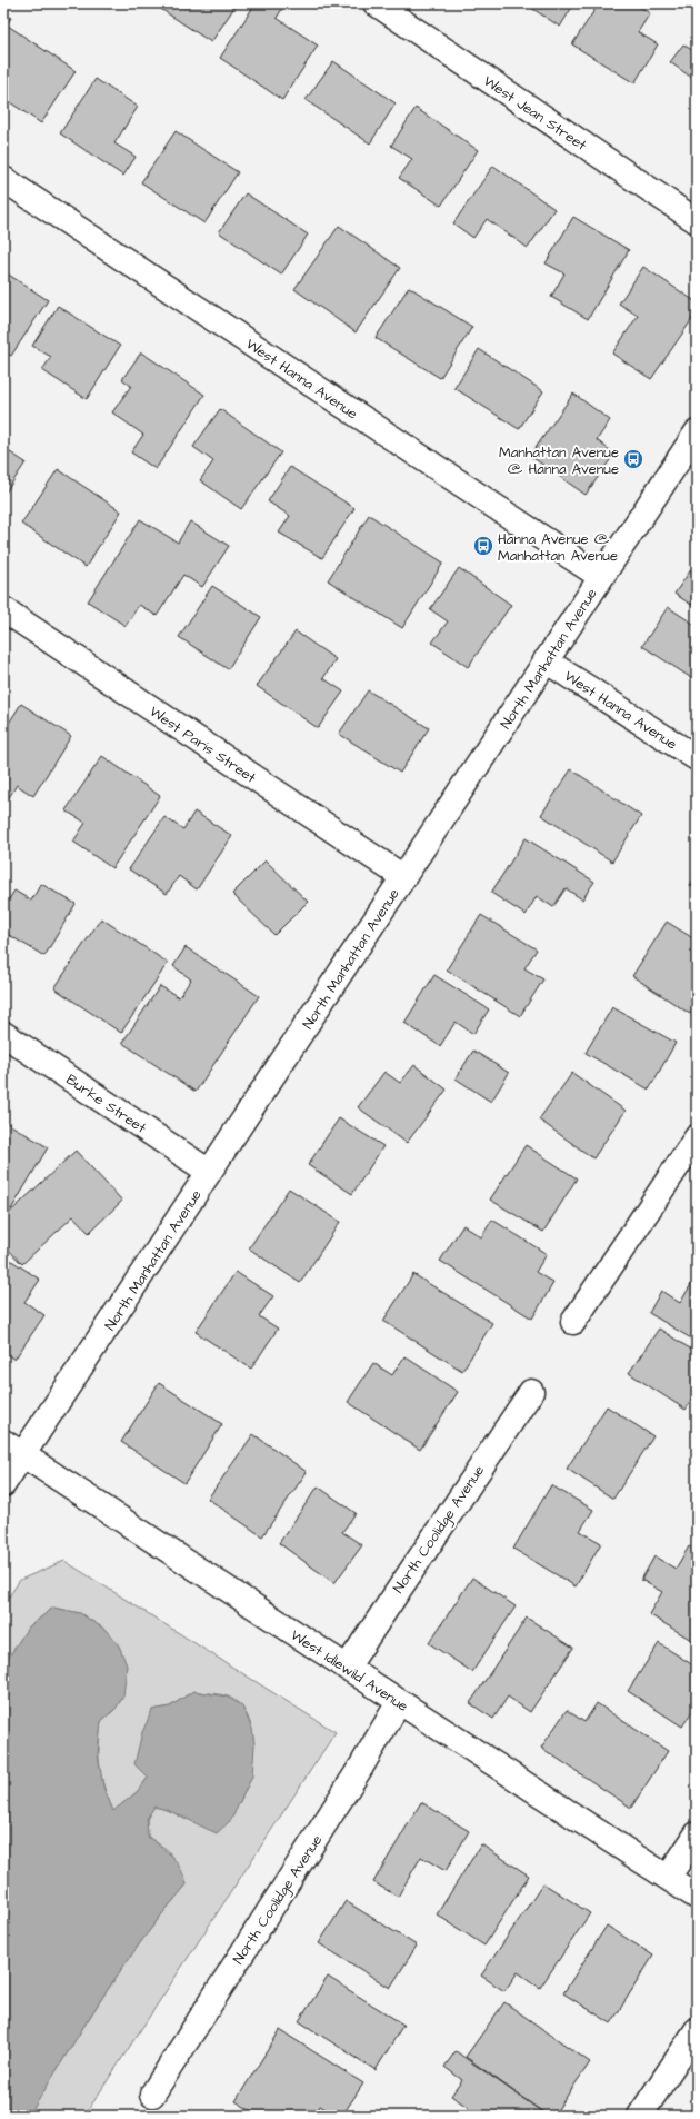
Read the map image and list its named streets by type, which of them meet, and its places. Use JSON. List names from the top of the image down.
{
  "streets": {
    "street": [
      "West Jean Street",
      "West Hanna Avenue",
      "North Manhattan Avenue",
      "West Paris Street",
      "Burke Street",
      "North Coolidge Avenue",
      "West Idlewild Avenue"
    ]
  },
  "crossings": [
    ["West Hanna Avenue", "North Manhattan Avenue"],
    ["North Manhattan Avenue", "West Paris Street"],
    ["North Manhattan Avenue", "Burke Street"],
    ["North Manhattan Avenue", "West Idlewild Avenue"],
    ["North Coolidge Avenue", "West Idlewild Avenue"]
  ],
  "places": {
    "bus stop": ["Manhattan Avenue @ Hanna Avenue", "Hanna Avenue @ Manhattan Avenue"]
  }
}
